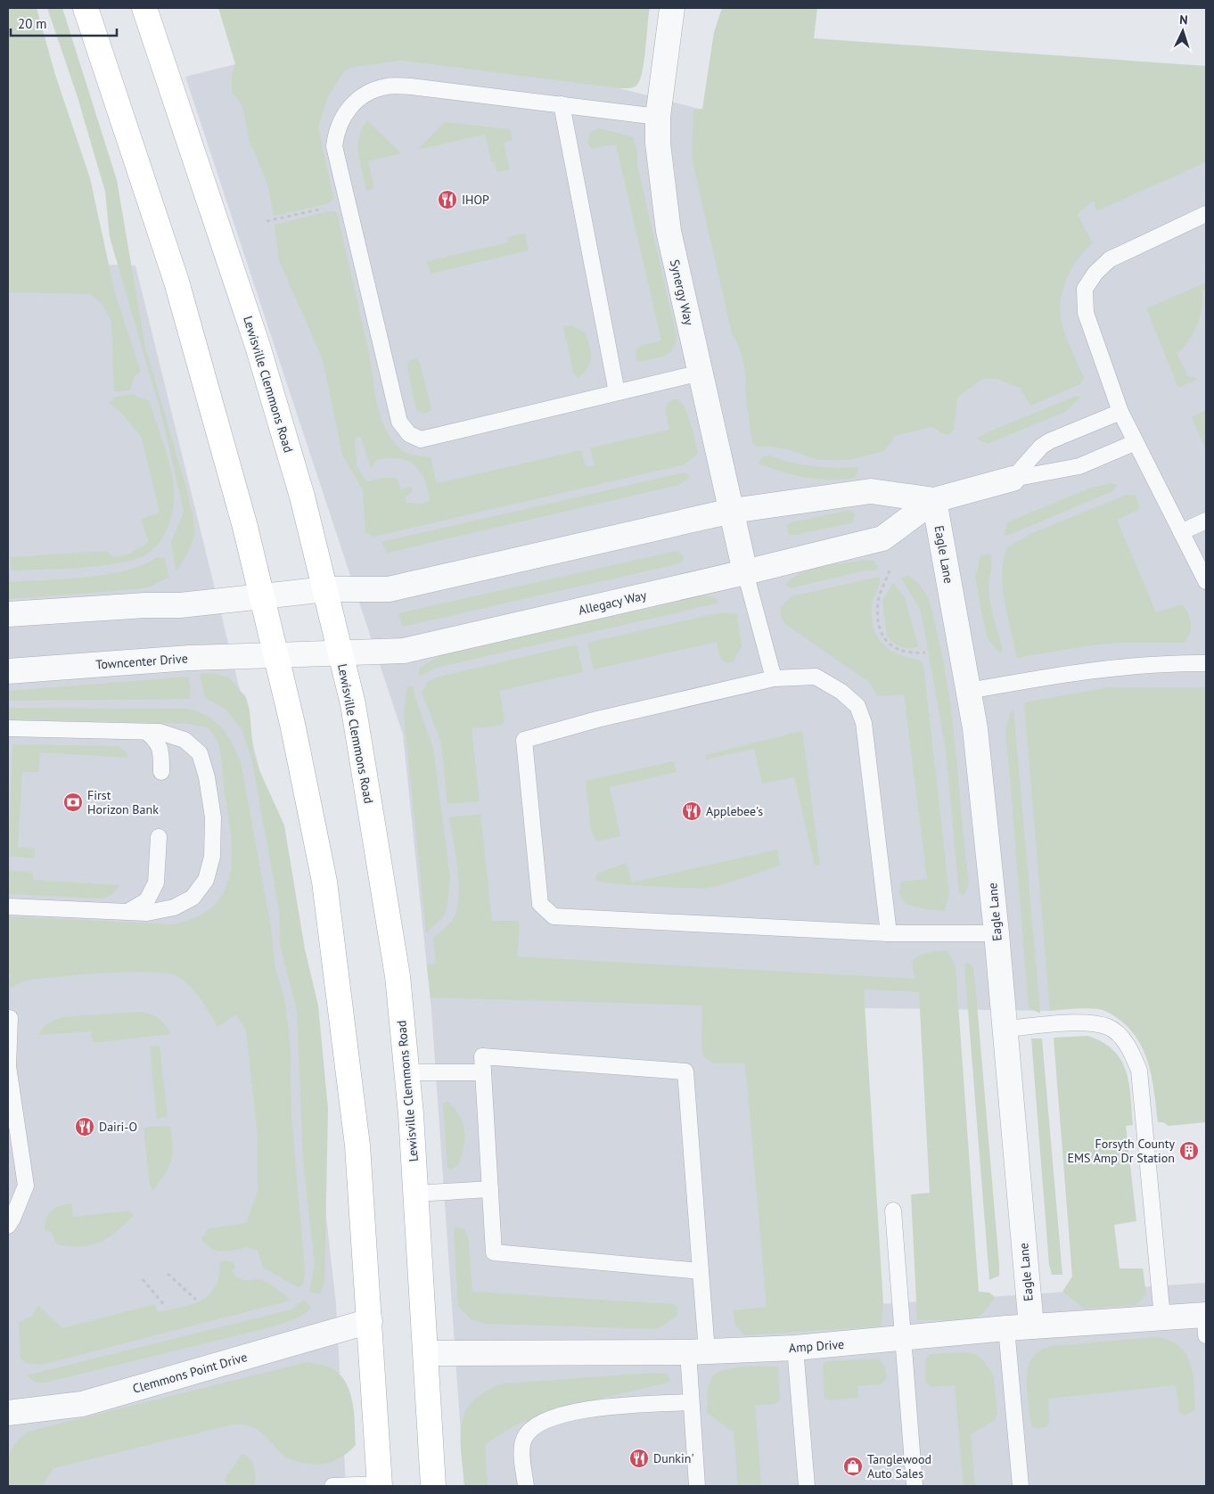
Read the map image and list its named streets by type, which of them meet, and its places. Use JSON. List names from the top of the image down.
{
  "streets": {
    "main road": ["Lewisville Clemmons Road"],
    "street": [
      "Synergy Way",
      "Eagle Lane",
      "Allegacy Way",
      "Towncenter Drive",
      "Amp Drive",
      "Clemmons Point Drive"
    ]
  },
  "crossings": [
    ["Synergy Way", "Allegacy Way"],
    ["Lewisville Clemmons Road", "Allegacy Way"],
    ["Lewisville Clemmons Road", "Amp Drive"],
    ["Eagle Lane", "Allegacy Way"],
    ["Eagle Lane", "Amp Drive"],
    ["Allegacy Way", "Towncenter Drive"]
  ],
  "places": {
    "restaurant": [
      "IHOP",
      "Applebee's",
      "Dairi-O",
      "Dunkin'"
    ],
    "bank": ["First Horizon Bank"],
    "building": ["Forsyth County EMS Amp Dr Station"],
    "shop": ["Tanglewood Auto Sales"]
  },
  "scale_bar": "20 m",
  "north": "top"
}
